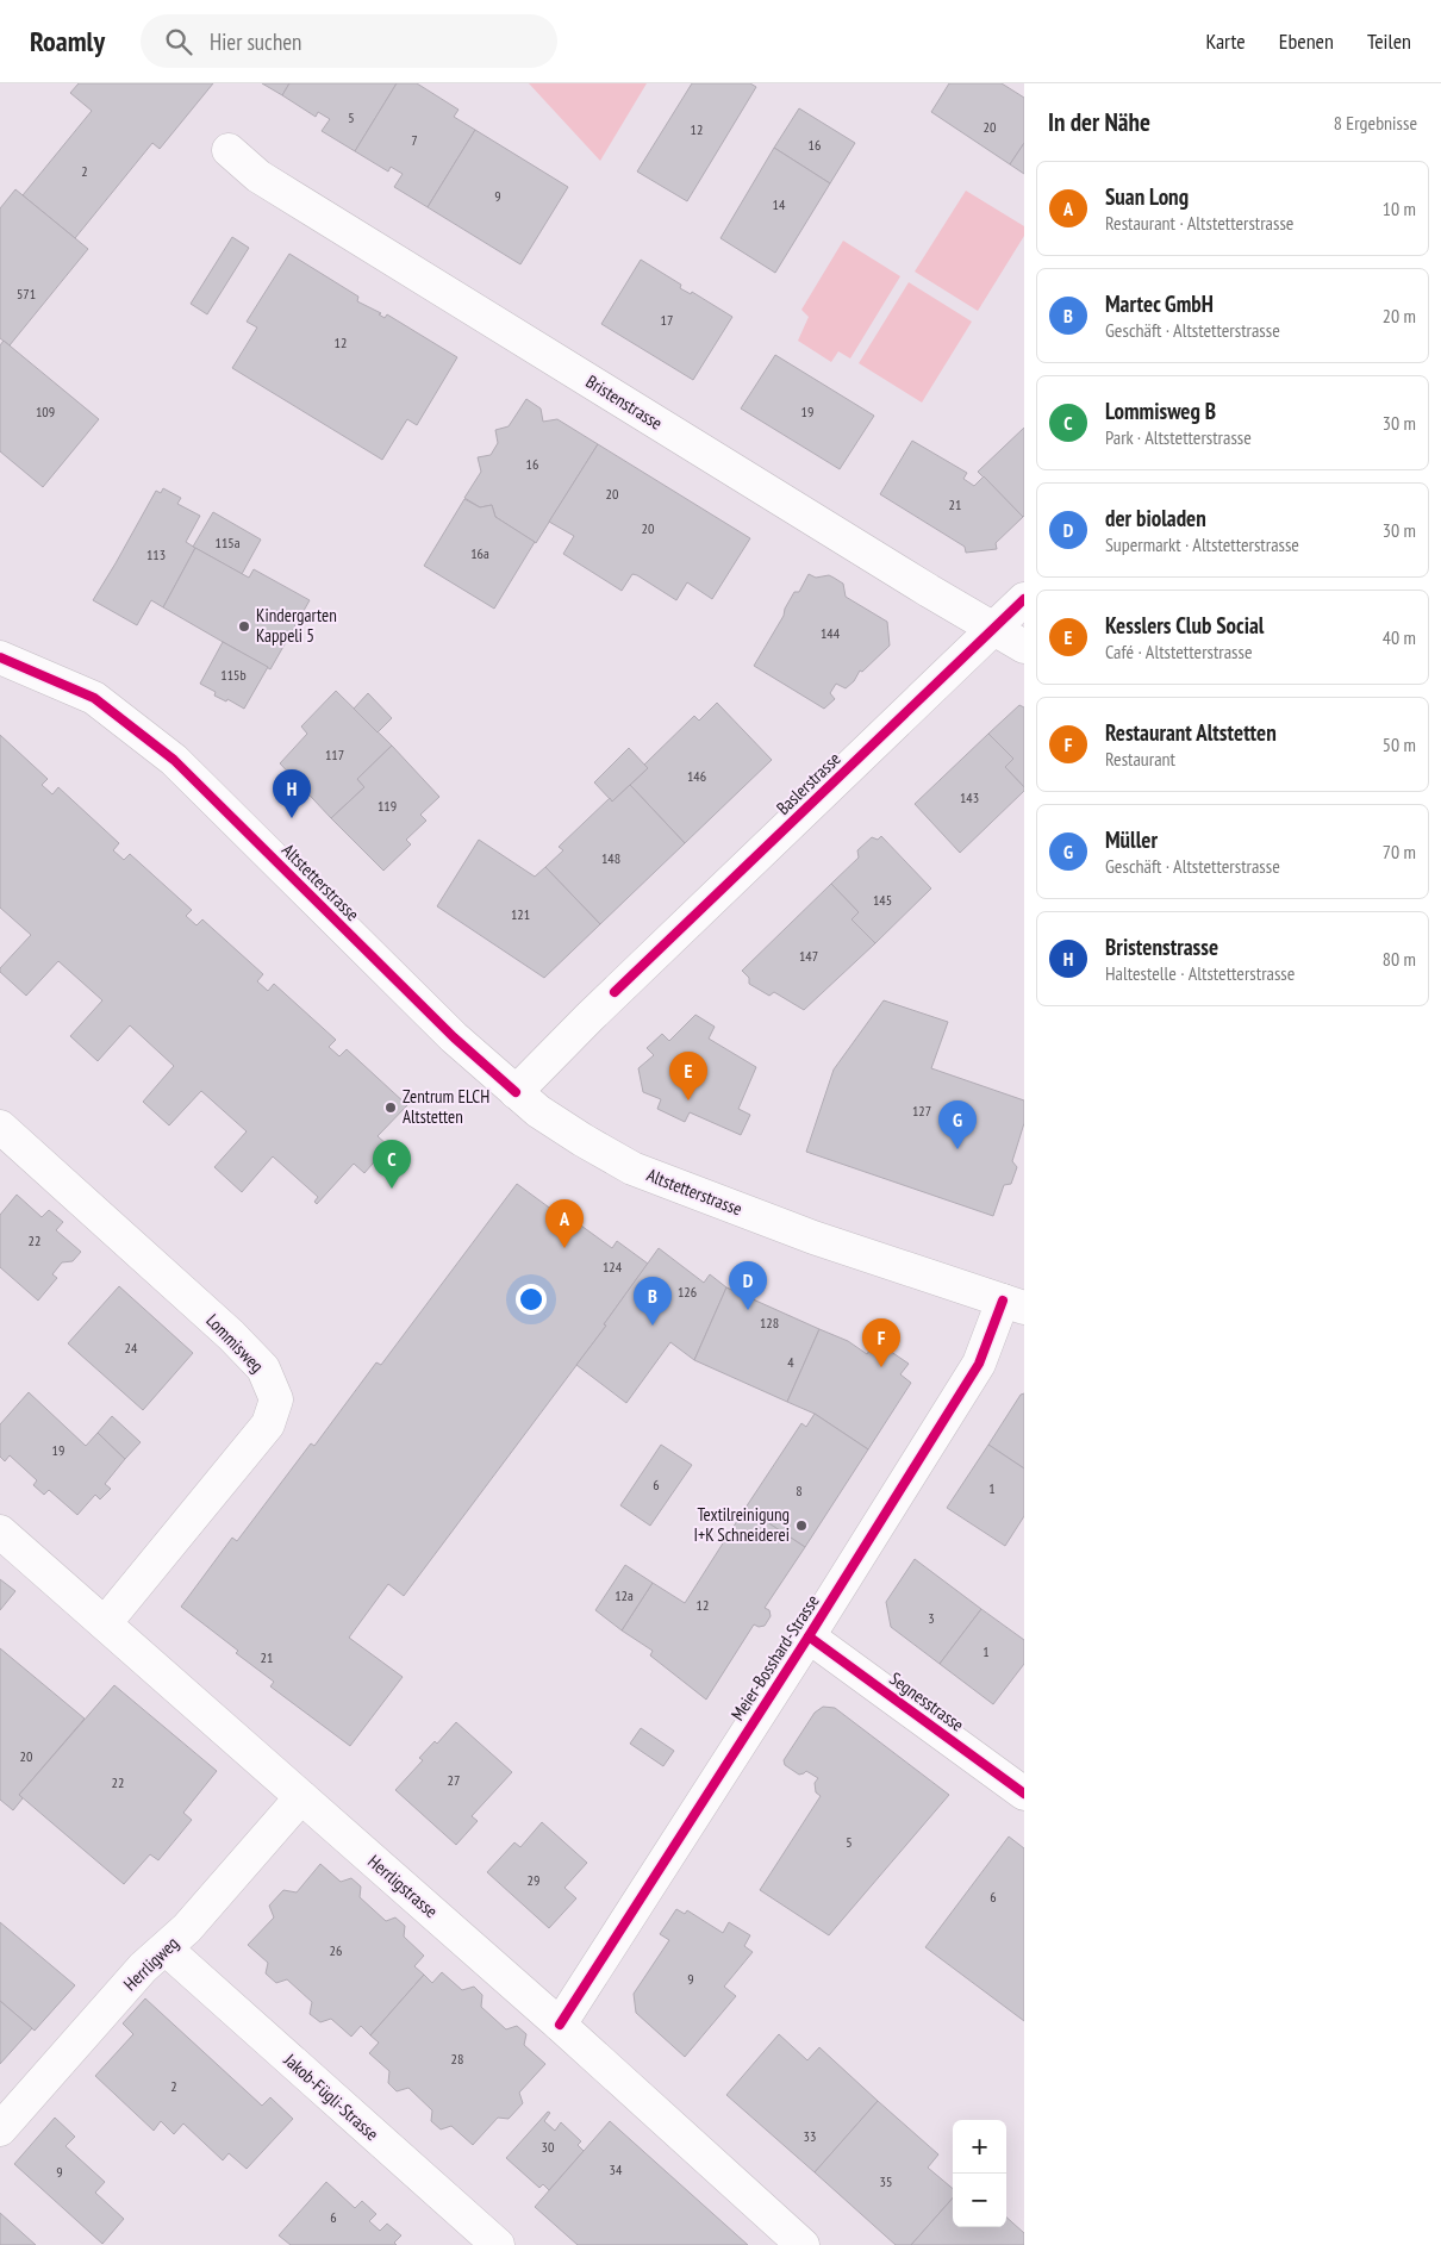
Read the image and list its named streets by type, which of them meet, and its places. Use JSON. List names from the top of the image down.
{
  "streets": {
    "street": [
      "Bristenstrasse",
      "Baslerstrasse",
      "Altstetterstrasse",
      "Lommisweg",
      "Meier-Bosshard-Strasse",
      "Segnesstrasse",
      "Herrligstrasse",
      "Herrligweg",
      "Jakob-Fügli-Strasse"
    ]
  },
  "crossings": [
    ["Bristenstrasse", "Baslerstrasse"],
    ["Baslerstrasse", "Altstetterstrasse"],
    ["Altstetterstrasse", "Meier-Bosshard-Strasse"],
    ["Lommisweg", "Herrligstrasse"],
    ["Meier-Bosshard-Strasse", "Segnesstrasse"],
    ["Meier-Bosshard-Strasse", "Herrligstrasse"],
    ["Herrligstrasse", "Herrligweg"],
    ["Herrligweg", "Jakob-Fügli-Strasse"]
  ],
  "places": ["Kindergarten Kappeli 5", "Zentrum ELCH Altstetten", "Textilreinigung I+K Schneiderei"],
  "house_numbers": [
    "5",
    "20",
    "12",
    "7",
    "16",
    "2",
    "9",
    "14",
    "571",
    "17",
    "12",
    "109",
    "19",
    "16",
    "20",
    "21",
    "20",
    "115a",
    "16a",
    "113",
    "144",
    "115b",
    "117",
    "146",
    "143",
    "119",
    "148",
    "145",
    "121",
    "147",
    "127",
    "22",
    "124",
    "126",
    "128",
    "24",
    "4",
    "19",
    "6",
    "1",
    "8",
    "12a",
    "12",
    "3",
    "1",
    "21",
    "20",
    "27",
    "22",
    "5",
    "29",
    "6",
    "26",
    "9",
    "28",
    "2",
    "33",
    "30",
    "34",
    "9",
    "35",
    "6"
  ],
  "page": {
    "header": "Roamly",
    "search": "Hier suchen",
    "nav": ["Karte", "Ebenen", "Teilen"],
    "heading": ["In der Nähe", "8 Ergebnisse"],
    "list": [
      {
        "mark": "A",
        "name": "Suan Long",
        "note": "Restaurant · Altstetterstrasse",
        "value": "10 m"
      },
      {
        "mark": "B",
        "name": "Martec GmbH",
        "note": "Geschäft · Altstetterstrasse",
        "value": "20 m"
      },
      {
        "mark": "C",
        "name": "Lommisweg B",
        "note": "Park · Altstetterstrasse",
        "value": "30 m"
      },
      {
        "mark": "D",
        "name": "der bioladen",
        "note": "Supermarkt · Altstetterstrasse",
        "value": "30 m"
      },
      {
        "mark": "E",
        "name": "Kesslers Club Social",
        "note": "Café · Altstetterstrasse",
        "value": "40 m"
      },
      {
        "mark": "F",
        "name": "Restaurant Altstetten",
        "note": "Restaurant",
        "value": "50 m"
      },
      {
        "mark": "G",
        "name": "Müller",
        "note": "Geschäft · Altstetterstrasse",
        "value": "70 m"
      },
      {
        "mark": "H",
        "name": "Bristenstrasse",
        "note": "Haltestelle · Altstetterstrasse",
        "value": "80 m"
      }
    ],
    "pins": [
      "H",
      "E",
      "G",
      "C",
      "A",
      "D",
      "B",
      "F"
    ],
    "map_buttons": ["+", "−"]
  }
}
